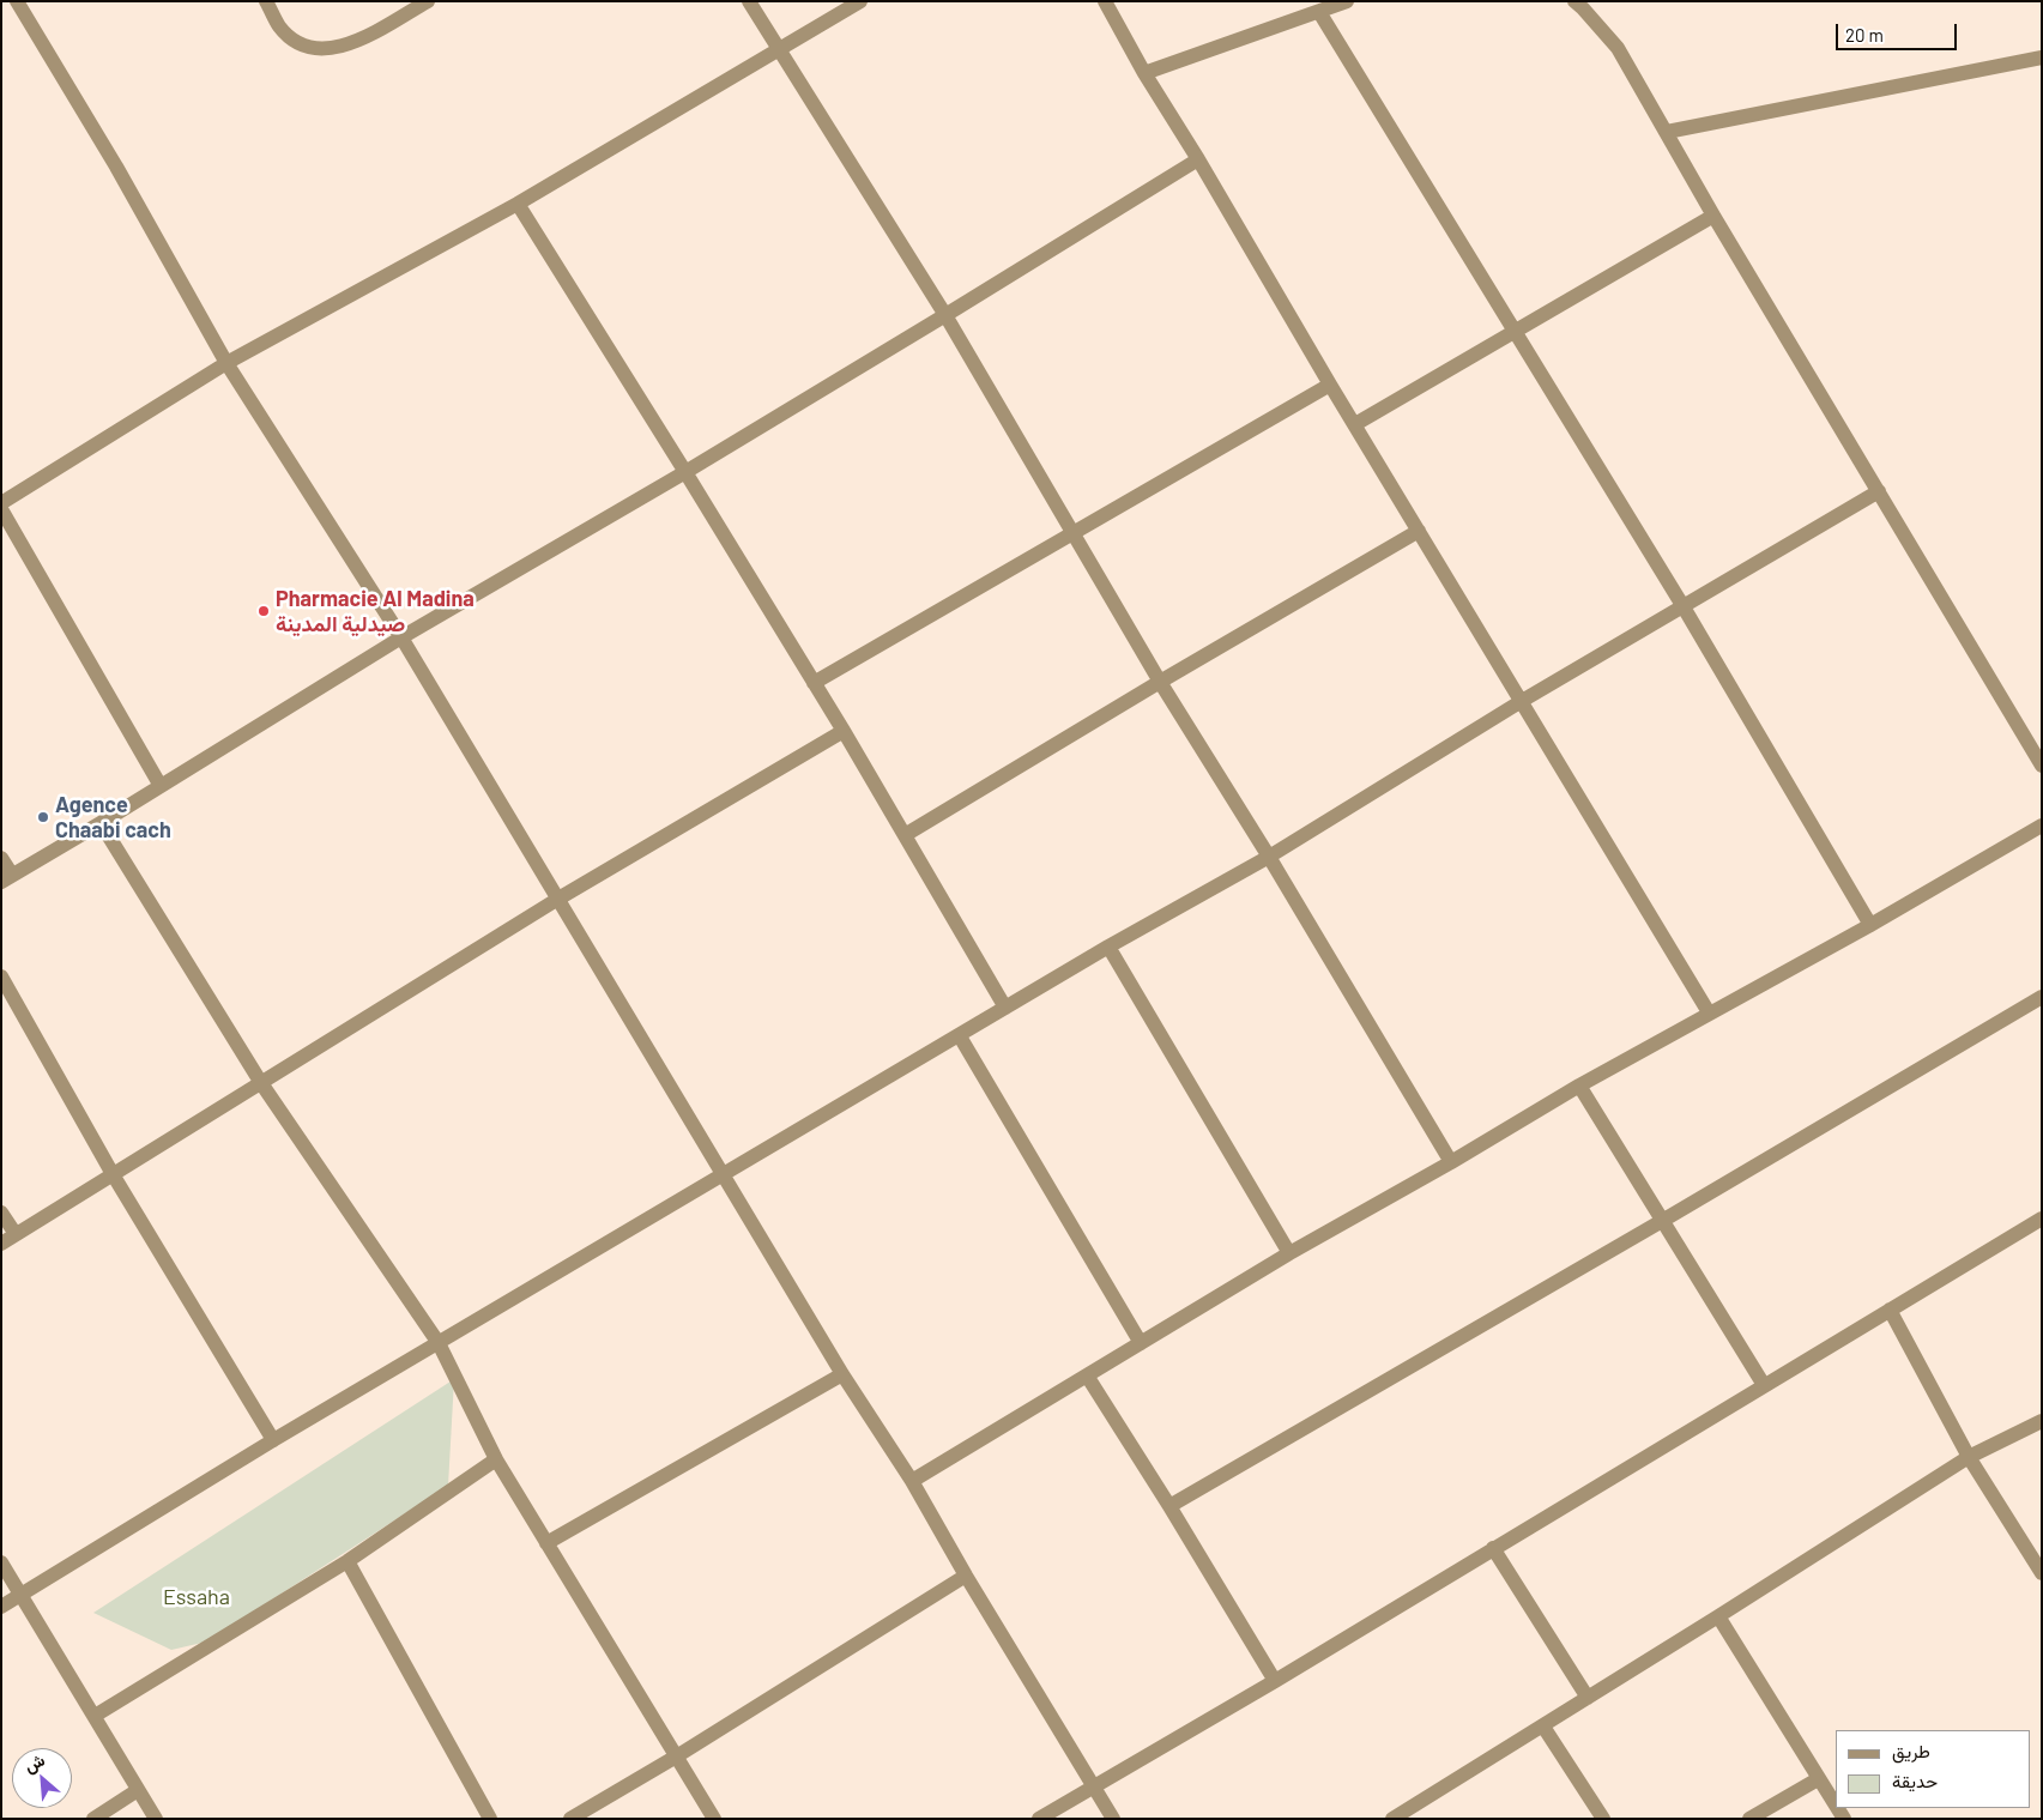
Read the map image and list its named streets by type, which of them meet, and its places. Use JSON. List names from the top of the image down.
{
  "parks": ["Essaha"],
  "places": ["Pharmacie Al Madina صيدلية المدينة", "Agence Chaabi cach"],
  "legend": ["طريق", "حديقة"],
  "scale_bar": "20 m",
  "north": "top left"
}
